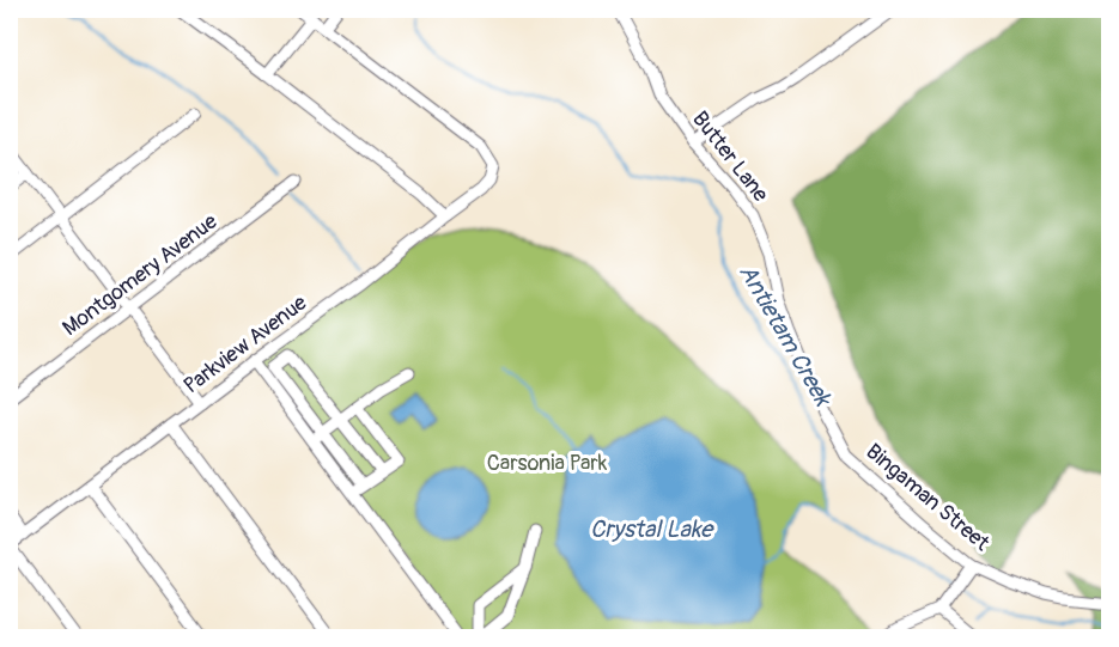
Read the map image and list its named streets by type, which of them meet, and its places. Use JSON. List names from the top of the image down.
{
  "streets": {
    "street": [
      "Butter Lane",
      "Montgomery Avenue",
      "Parkview Avenue",
      "Bingaman Street"
    ]
  },
  "crossings": [
    ["Butter Lane", "Bingaman Street"]
  ],
  "water": ["Antietam Creek", "Crystal Lake"],
  "parks": ["Carsonia Park"]
}
